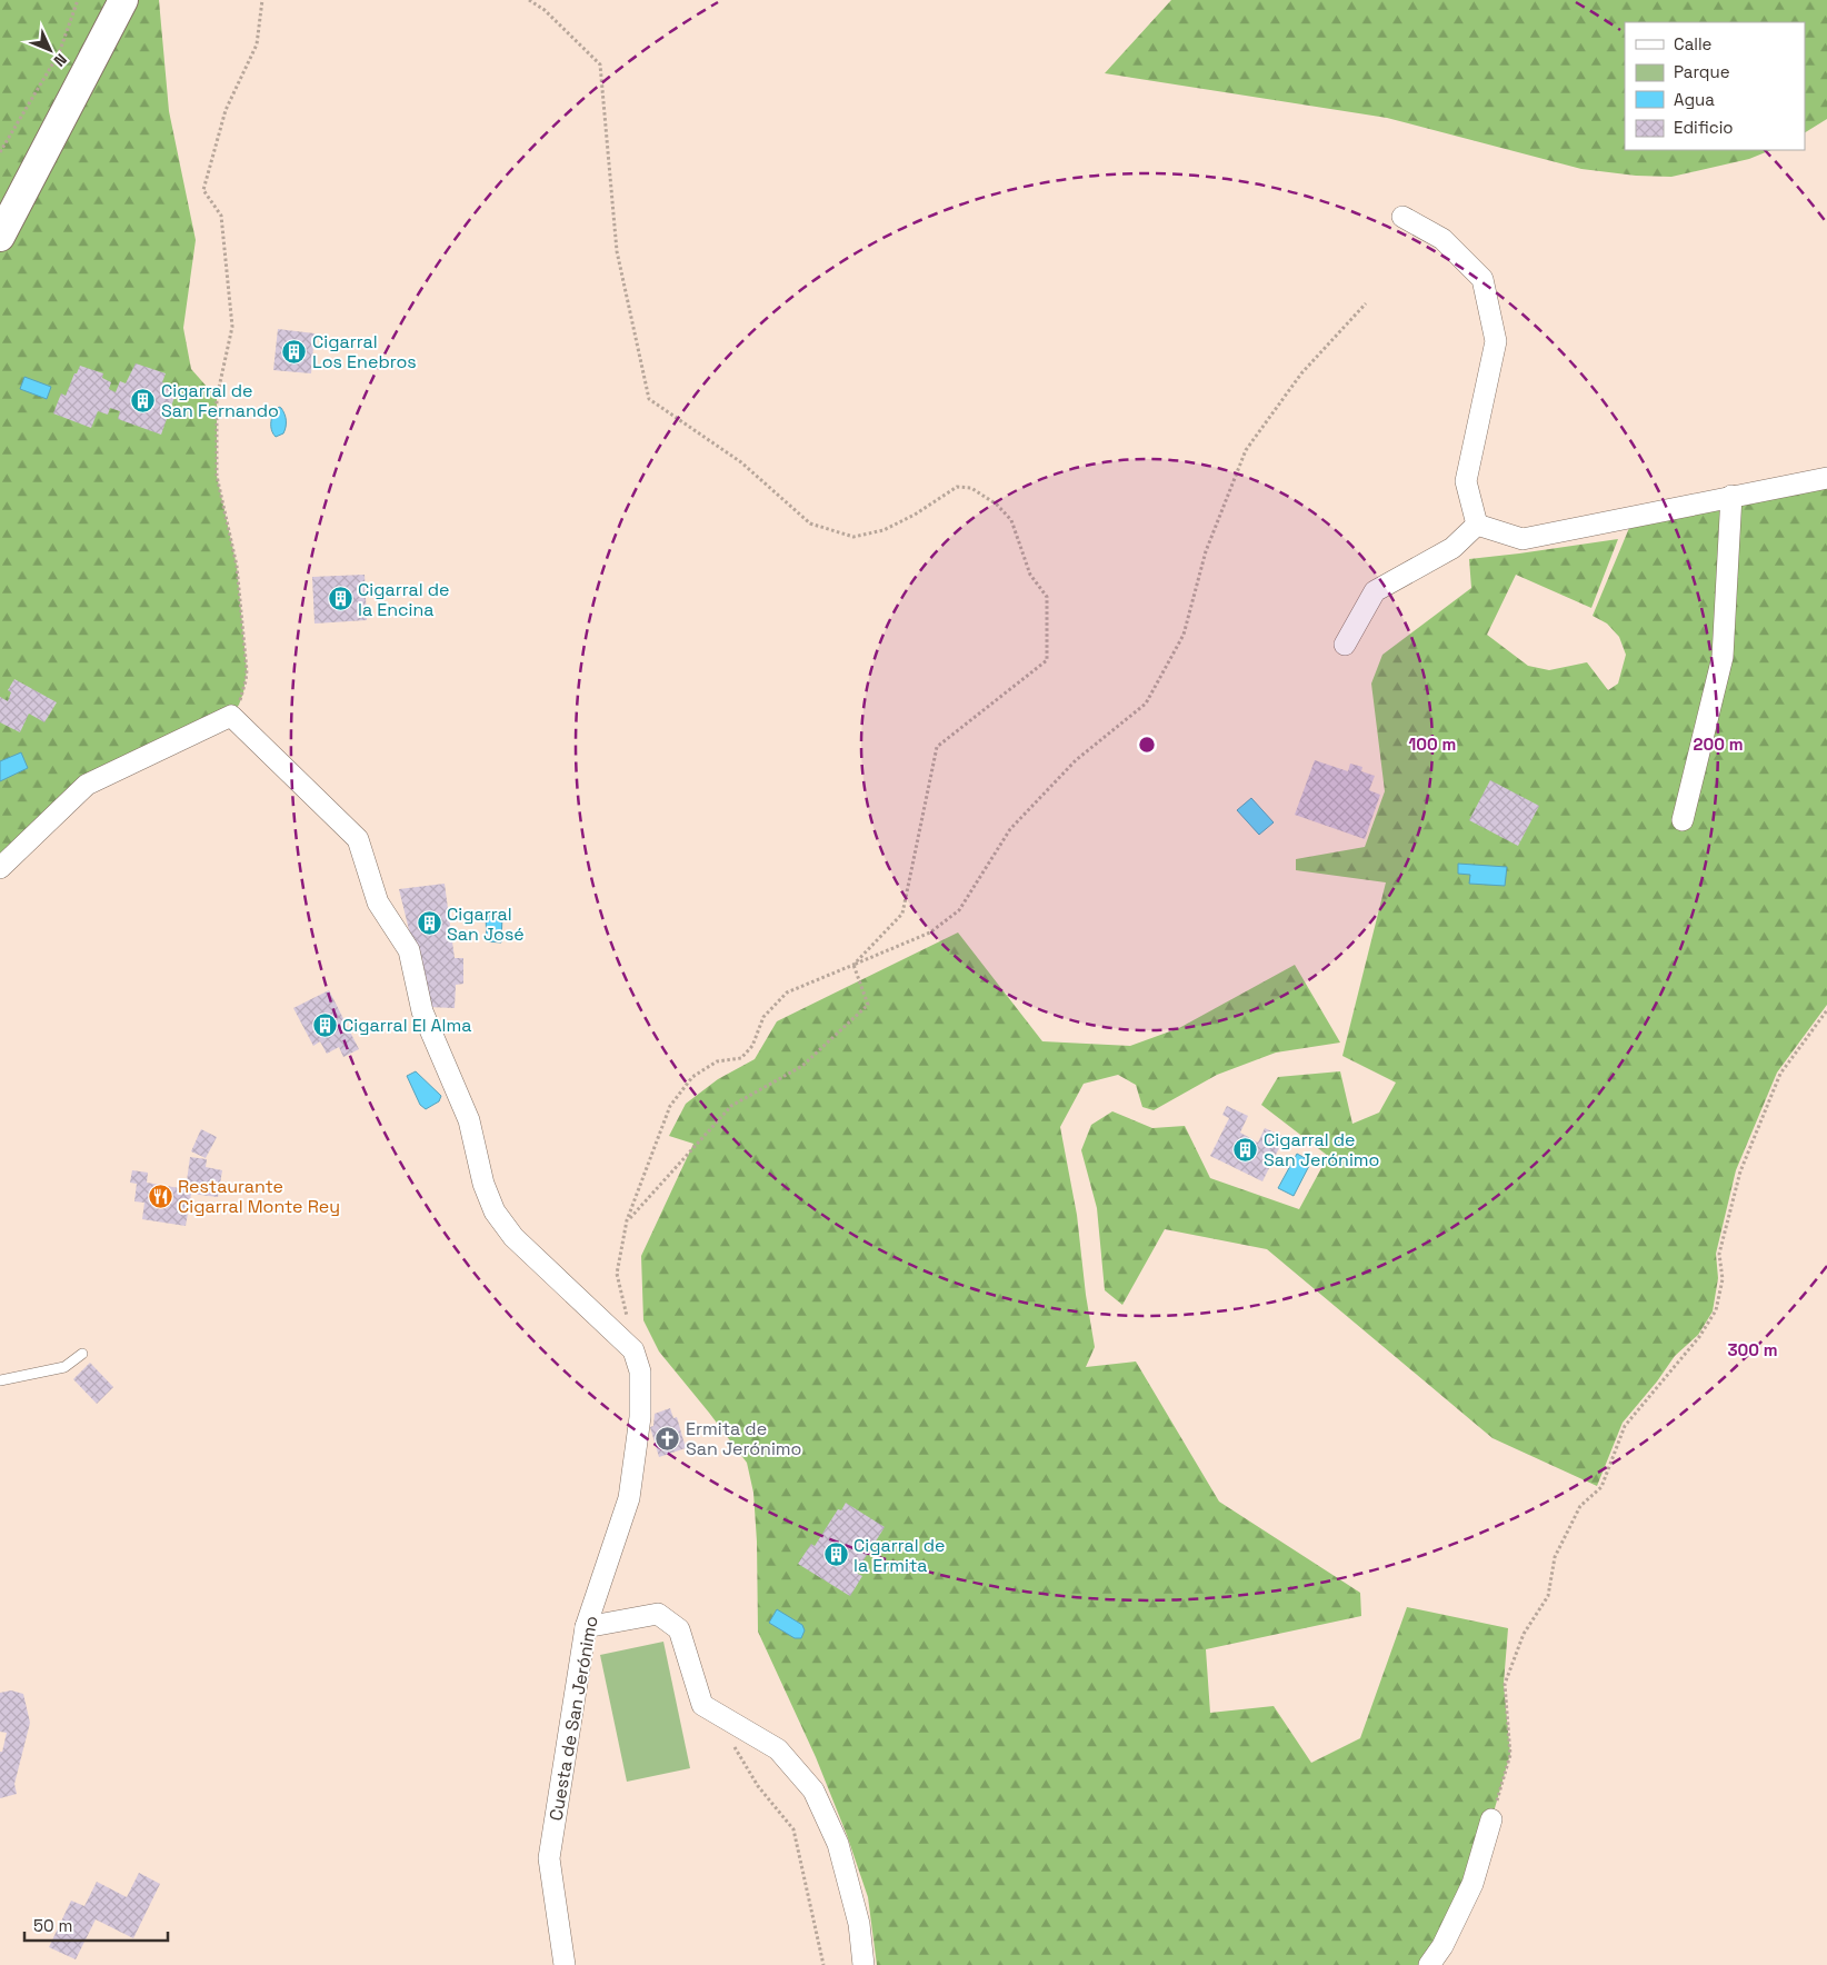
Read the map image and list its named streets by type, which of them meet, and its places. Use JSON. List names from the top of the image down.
{
  "streets": {
    "street": ["Cuesta de San Jerónimo"]
  },
  "places": {
    "building": [
      "Cigarral Los Enebros",
      "Cigarral de San Fernando",
      "Cigarral de la Encina",
      "Cigarral San José",
      "Cigarral El Alma",
      "Cigarral de San Jerónimo",
      "Cigarral de la Ermita"
    ],
    "restaurant": ["Restaurante Cigarral Monte Rey"],
    "church": ["Ermita de San Jerónimo"]
  },
  "legend": [
    "Calle",
    "Parque",
    "Agua",
    "Edificio"
  ],
  "scale_bar": "50 m",
  "north": "bottom right",
  "rings": ["100 m", "200 m", "300 m"]
}
